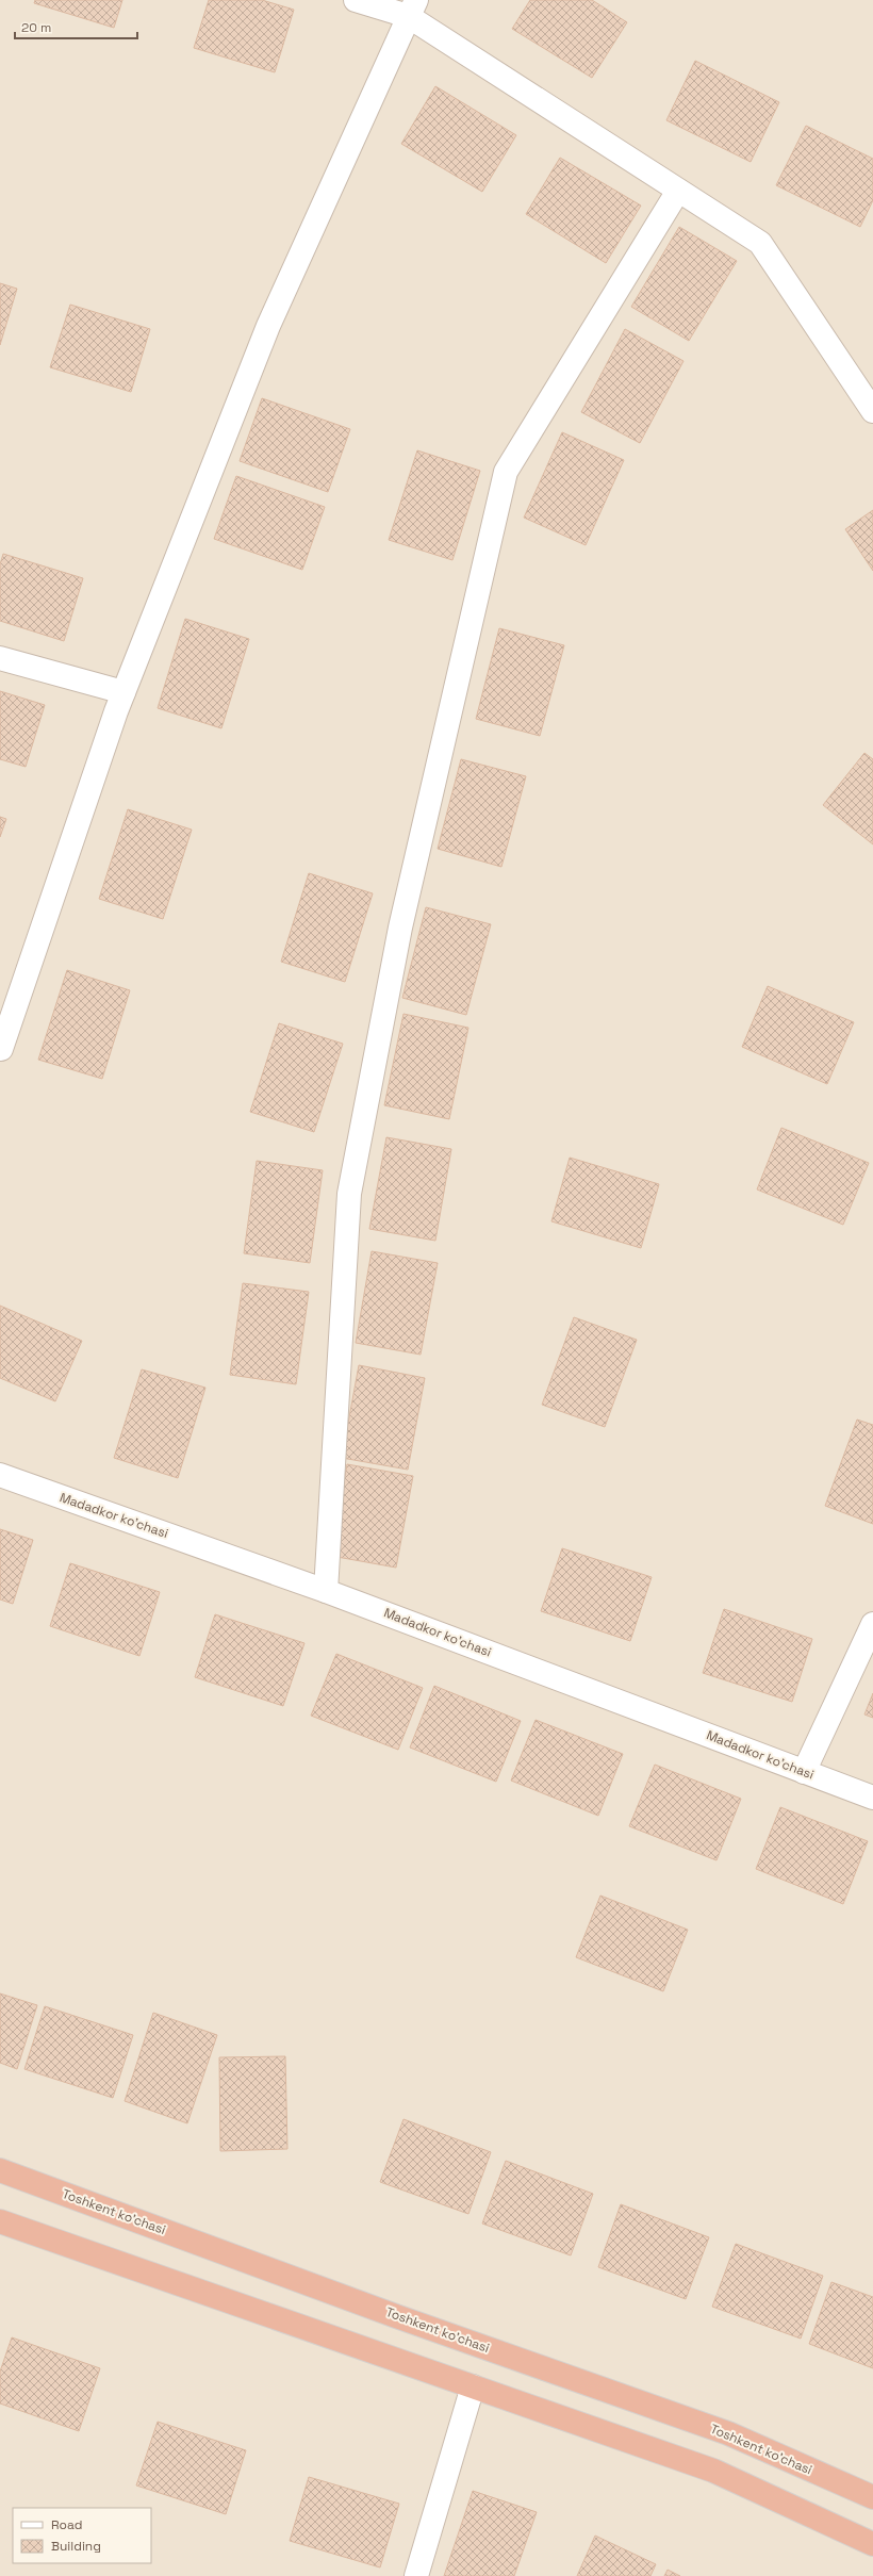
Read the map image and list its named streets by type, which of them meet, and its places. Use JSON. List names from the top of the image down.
{
  "streets": {
    "highway": ["Toshkent ko'chasi"],
    "street": ["Madadkor ko'chasi"]
  },
  "legend": ["Road", "Building"],
  "scale_bar": "20 m"
}
